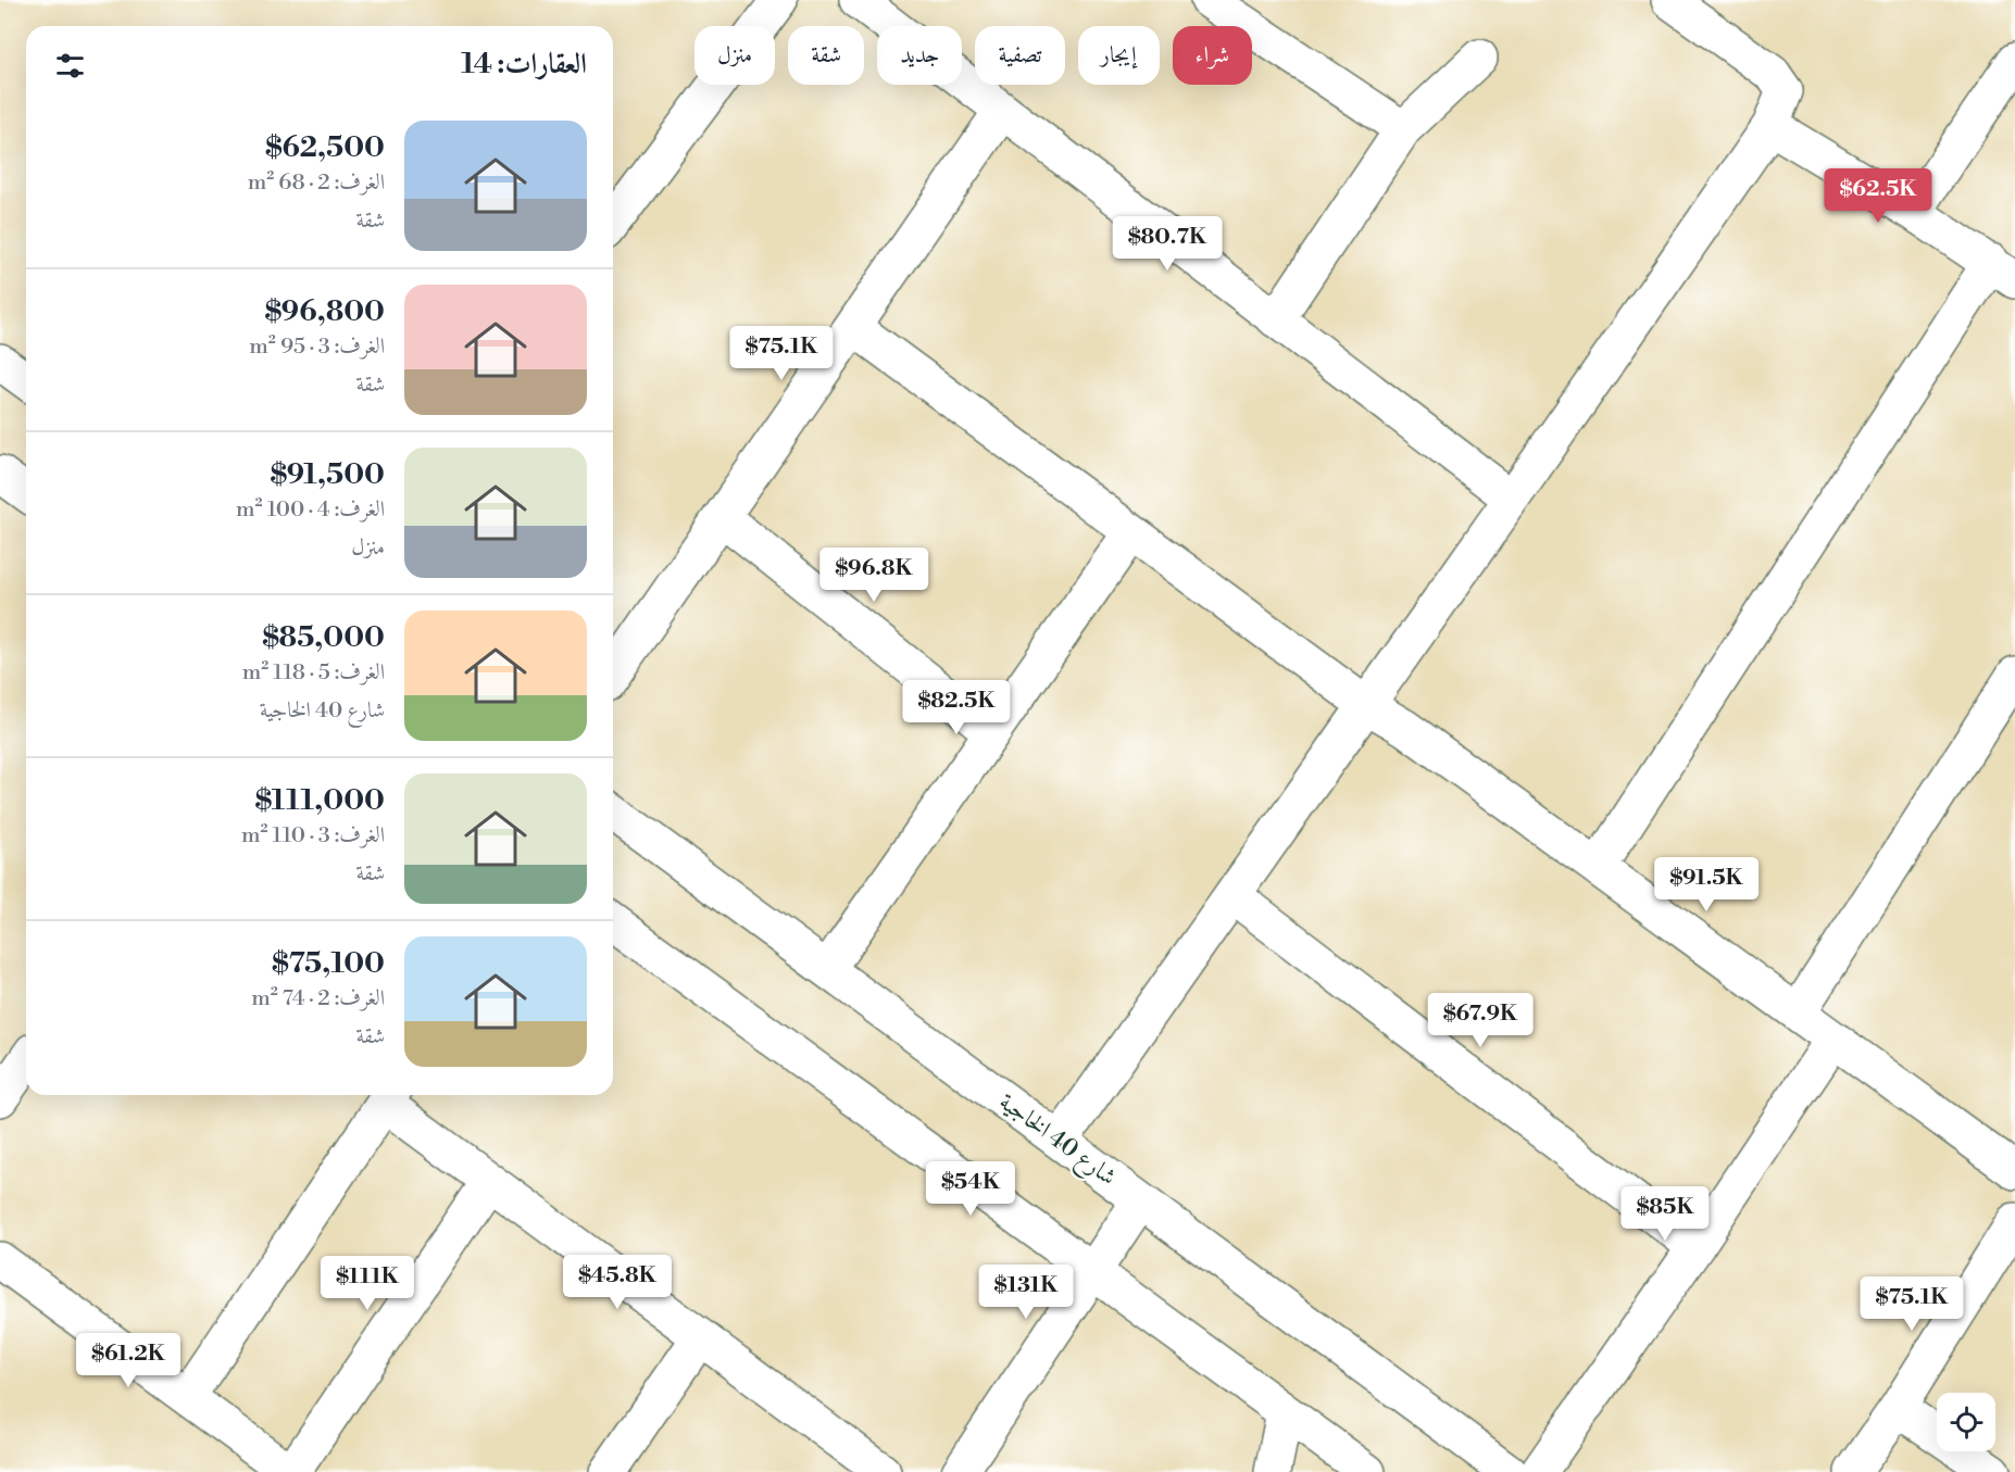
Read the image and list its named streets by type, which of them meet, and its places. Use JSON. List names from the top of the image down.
{
  "streets": {
    "street": ["شارع 40 الخاجية"]
  },
  "page": {
    "chip": [
      "شراء",
      "إيجار",
      "تصفية",
      "جديد",
      "شقة",
      "منزل"
    ],
    "heading": "العقارات: 14",
    "list": [
      {
        "name": "$62,500",
        "note": "الغرف: 2 · 68 m² · شقة"
      },
      {
        "name": "$96,800",
        "note": "الغرف: 3 · 95 m² · شقة"
      },
      {
        "name": "$91,500",
        "note": "الغرف: 4 · 100 m² · منزل"
      },
      {
        "name": "$85,000",
        "note": "الغرف: 5 · 118 m² · شارع 40 الخاجية"
      },
      {
        "name": "$111,000",
        "note": "الغرف: 3 · 110 m² · شقة"
      },
      {
        "name": "$75,100",
        "note": "الغرف: 2 · 74 m² · شقة"
      }
    ],
    "price": [
      "$62.5K",
      "$80.7K",
      "$75.1K",
      "$96.8K",
      "$82.5K",
      "$91.5K",
      "$67.9K",
      "$54K",
      "$85K",
      "$45.8K",
      "$111K",
      "$131K",
      "$75.1K",
      "$61.2K"
    ]
  }
}
